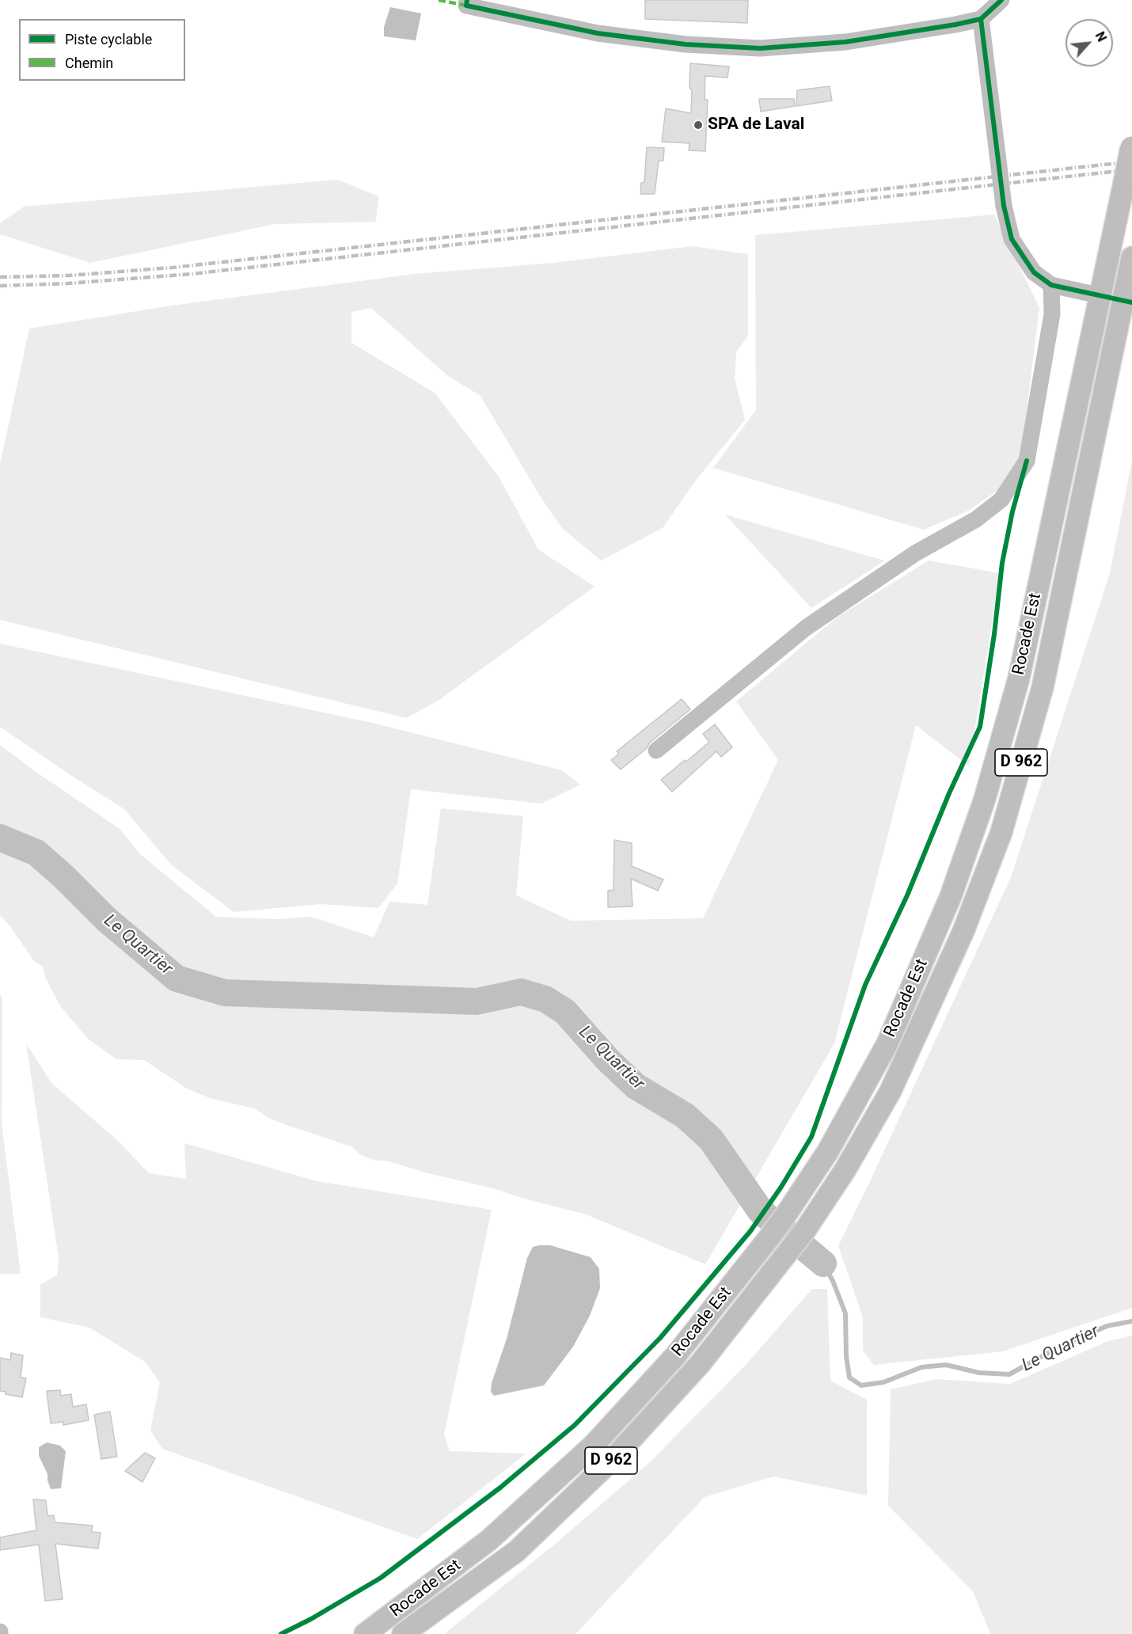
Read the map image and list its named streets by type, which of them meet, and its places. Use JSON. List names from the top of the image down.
{
  "streets": {
    "main road": ["Rocade Est", "D 962"]
  },
  "water": ["Le Quartier"],
  "places": ["SPA de Laval"],
  "legend": ["Piste cyclable", "Chemin"],
  "north": "top right"
}
